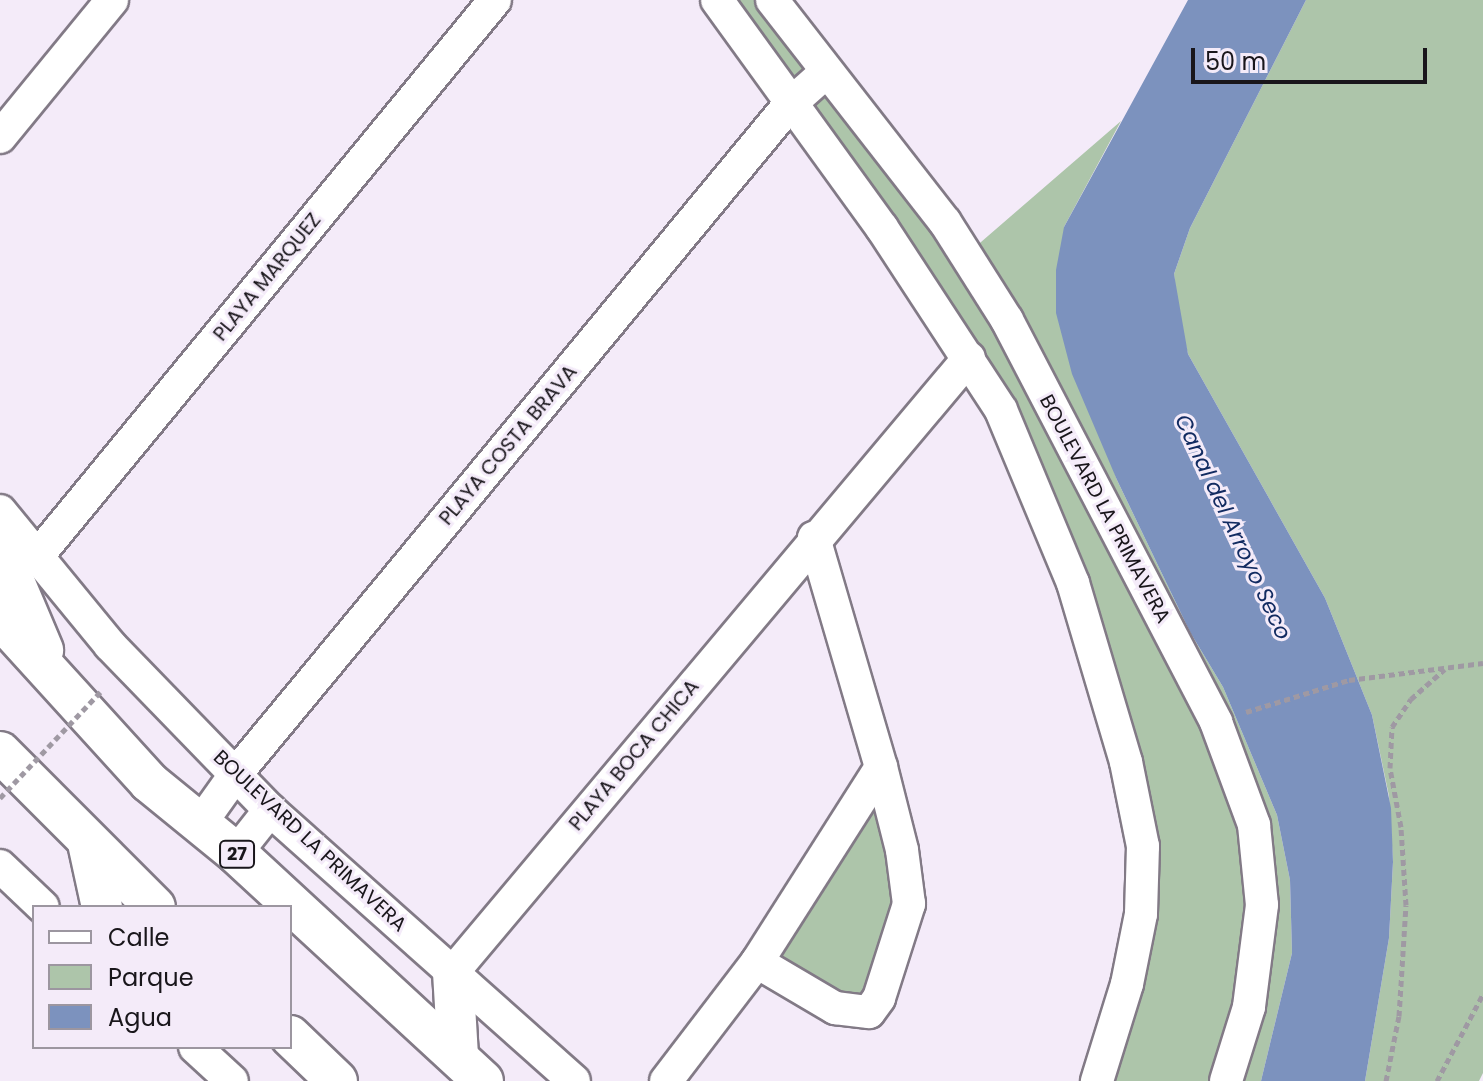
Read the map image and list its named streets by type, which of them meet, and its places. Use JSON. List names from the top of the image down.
{
  "streets": {
    "main road": ["27"],
    "street": [
      "PLAYA MARQUEZ",
      "PLAYA COSTA BRAVA",
      "BOULEVARD LA PRIMAVERA",
      "PLAYA BOCA CHICA"
    ]
  },
  "crossings": [
    ["PLAYA MARQUEZ", "BOULEVARD LA PRIMAVERA"],
    ["PLAYA COSTA BRAVA", "BOULEVARD LA PRIMAVERA"],
    ["PLAYA COSTA BRAVA", "27"],
    ["BOULEVARD LA PRIMAVERA", "PLAYA BOCA CHICA"]
  ],
  "water": ["Canal del Arroyo Seco"],
  "legend": ["Calle", "Parque", "Agua"],
  "scale_bar": "50 m"
}
